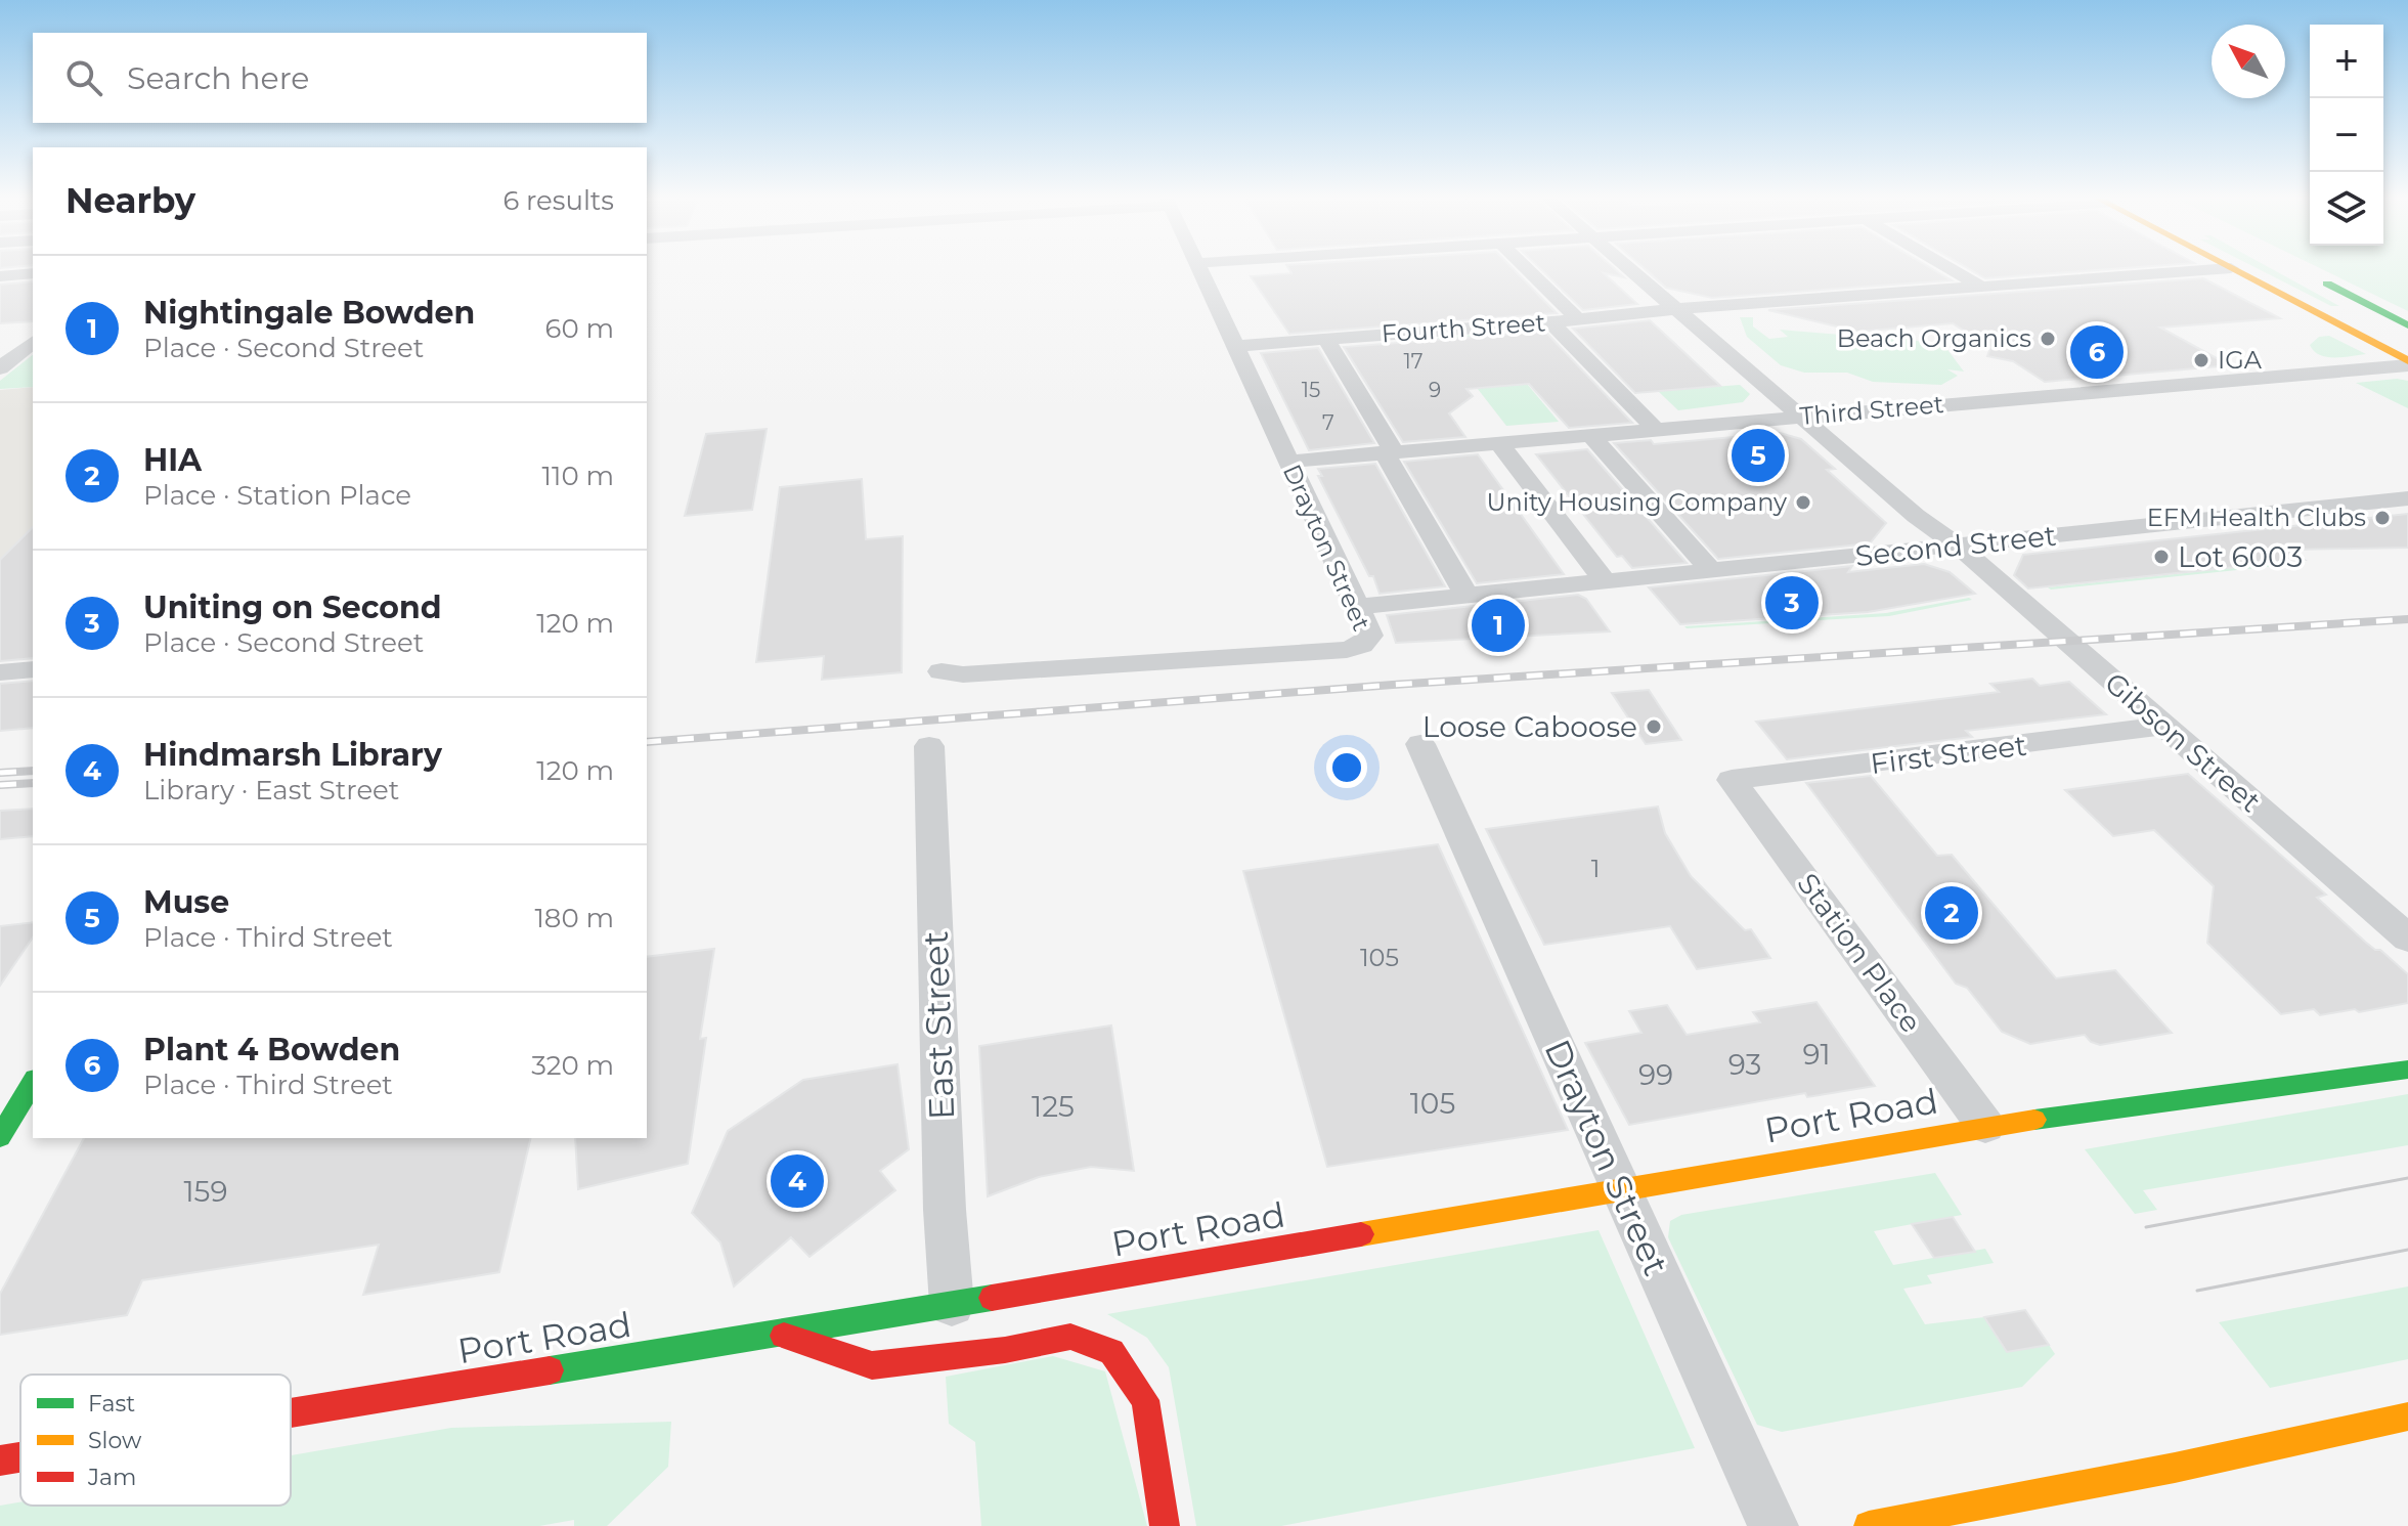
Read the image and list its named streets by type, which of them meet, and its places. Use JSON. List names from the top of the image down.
{
  "streets": {
    "main road": ["Port Road"],
    "street": [
      "Fourth Street",
      "Third Street",
      "Second Street",
      "Drayton Street",
      "Gibson Street",
      "First Street",
      "Station Place",
      "East Street"
    ]
  },
  "crossings": [
    ["Fourth Street", "Drayton Street"],
    ["Fourth Street", "Gibson Street"],
    ["Third Street", "Drayton Street"],
    ["Third Street", "Gibson Street"],
    ["Second Street", "Drayton Street"],
    ["Second Street", "Gibson Street"],
    ["Drayton Street", "Port Road"],
    ["Gibson Street", "First Street"],
    ["First Street", "Station Place"],
    ["Station Place", "Port Road"],
    ["East Street", "Port Road"]
  ],
  "places": [
    "Beach Organics",
    "IGA",
    "Unity Housing Company",
    "EFM Health Clubs",
    "Lot 6003",
    "Loose Caboose"
  ],
  "house_numbers": [
    "17",
    "15",
    "9",
    "7",
    "1",
    "105",
    "91",
    "93",
    "99",
    "105",
    "125",
    "159"
  ],
  "legend": ["Fast", "Slow", "Jam"],
  "north": "top left",
  "page": {
    "map_buttons": ["+", "−"],
    "search": "Search here",
    "heading": ["Nearby", "6 results"],
    "list": [
      {
        "mark": "1",
        "name": "Nightingale Bowden",
        "note": "Place · Second Street",
        "value": "60 m"
      },
      {
        "mark": "2",
        "name": "HIA",
        "note": "Place · Station Place",
        "value": "110 m"
      },
      {
        "mark": "3",
        "name": "Uniting on Second",
        "note": "Place · Second Street",
        "value": "120 m"
      },
      {
        "mark": "4",
        "name": "Hindmarsh Library",
        "note": "Library · East Street",
        "value": "120 m"
      },
      {
        "mark": "5",
        "name": "Muse",
        "note": "Place · Third Street",
        "value": "180 m"
      },
      {
        "mark": "6",
        "name": "Plant 4 Bowden",
        "note": "Place · Third Street",
        "value": "320 m"
      }
    ],
    "pins": [
      "6",
      "5",
      "3",
      "1",
      "2",
      "4"
    ]
  }
}
